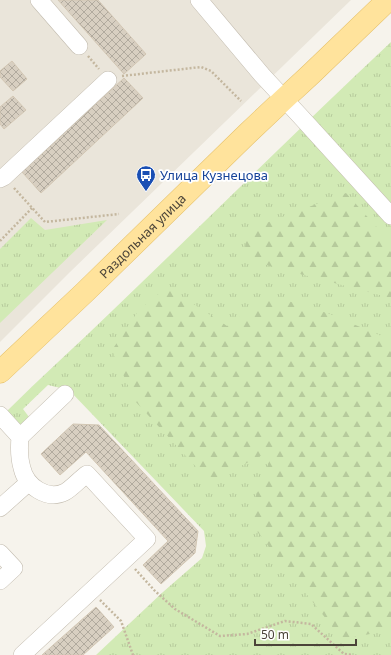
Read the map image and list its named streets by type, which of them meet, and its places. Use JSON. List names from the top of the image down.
{
  "streets": {
    "main road": ["Раздольная улица"]
  },
  "places": {
    "bus stop": ["Улица Кузнецова"]
  },
  "scale_bar": "50 m"
}
